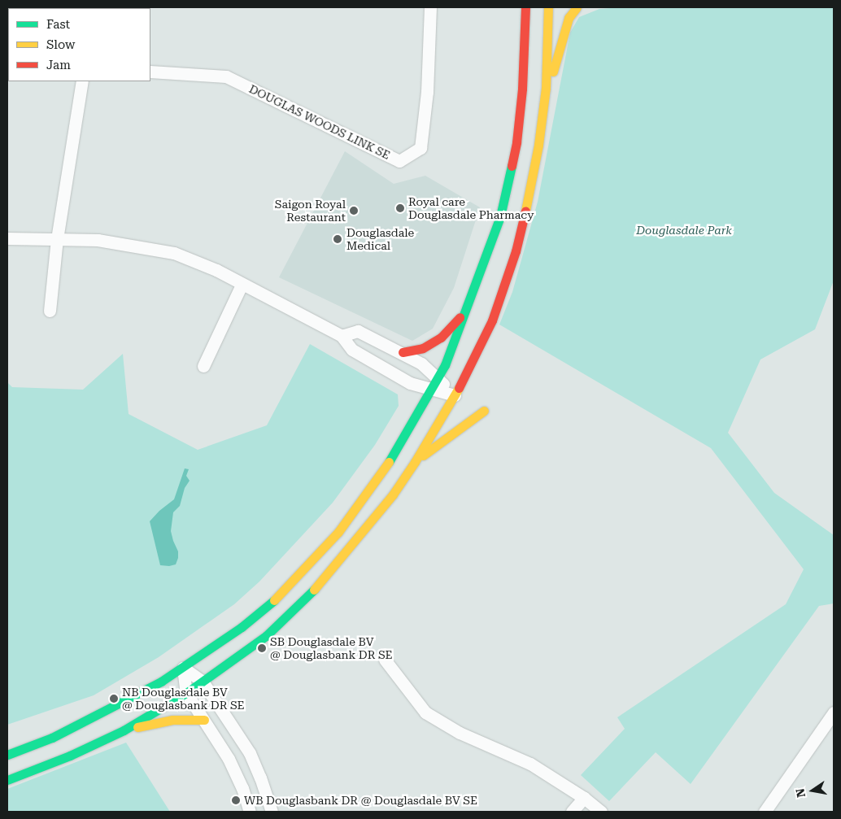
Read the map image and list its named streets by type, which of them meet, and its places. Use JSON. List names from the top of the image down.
{
  "streets": {
    "street": ["DOUGLAS WOODS LINK SE"]
  },
  "parks": ["Douglasdale Park"],
  "places": [
    "Royal care Douglasdale Pharmacy",
    "Saigon Royal Restaurant",
    "Douglasdale Medical",
    "SB Douglasdale BV @ Douglasbank DR SE",
    "NB Douglasdale BV @ Douglasbank DR SE",
    "WB Douglasbank DR @ Douglasdale BV SE"
  ],
  "legend": ["Fast", "Slow", "Jam"],
  "north": "left"
}
